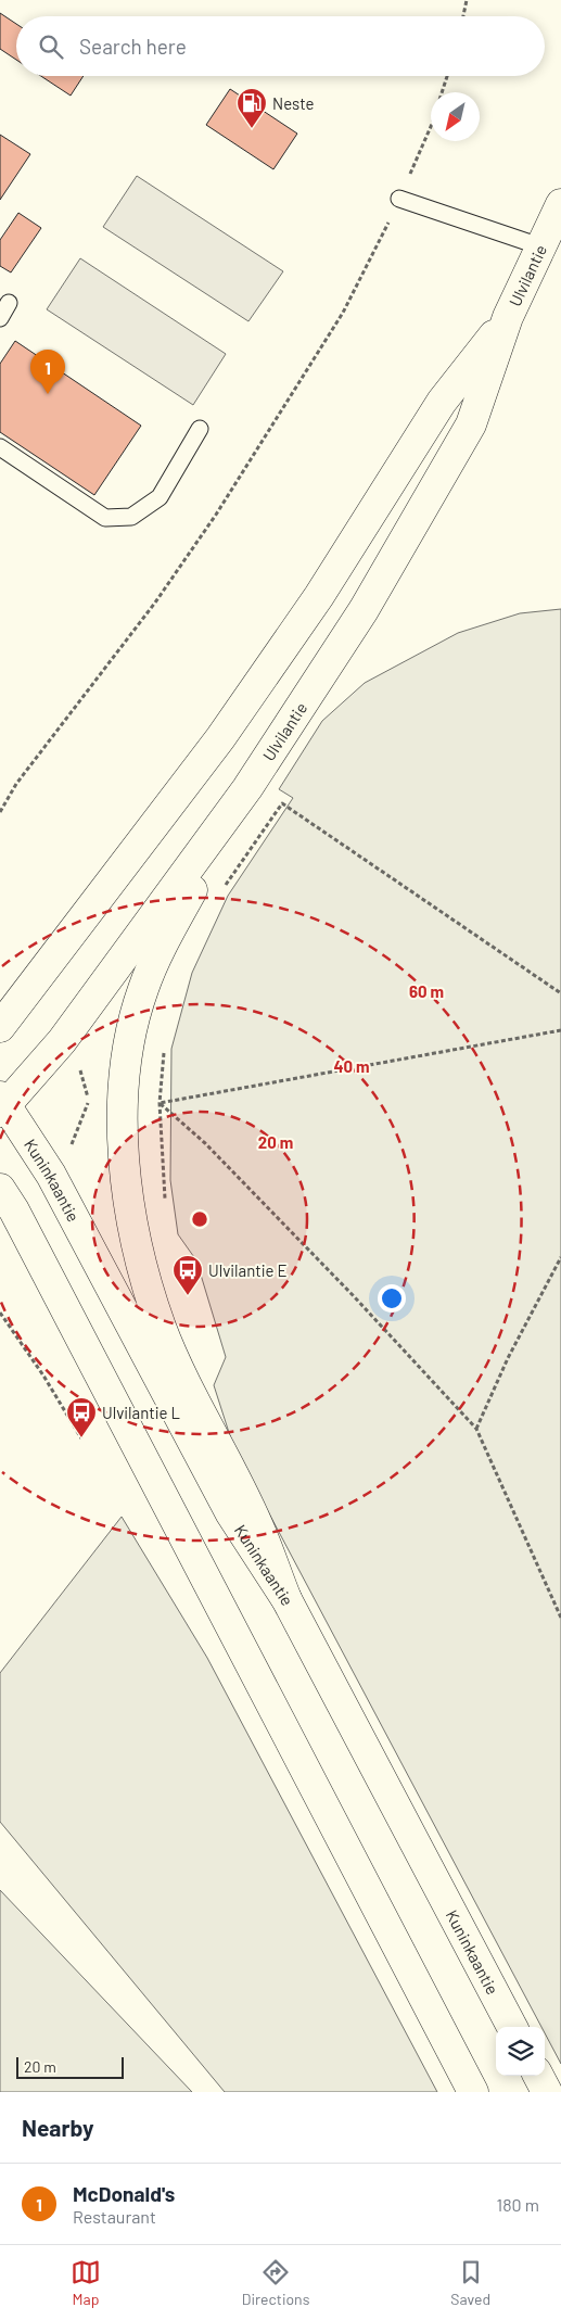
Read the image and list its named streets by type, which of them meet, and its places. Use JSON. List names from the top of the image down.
{
  "streets": {
    "main road": ["Ulvilantie", "Kuninkaantie"]
  },
  "crossings": [
    ["Ulvilantie", "Kuninkaantie"]
  ],
  "places": {
    "fuel station": ["Neste"],
    "bus stop": ["Ulvilantie E", "Ulvilantie L"]
  },
  "scale_bar": "20 m",
  "north": "bottom left",
  "page": {
    "search": "Search here",
    "pins": "1",
    "scale": "20 m",
    "heading": "Nearby",
    "list": [
      {
        "mark": "1",
        "name": "McDonald's",
        "note": "Restaurant",
        "value": "180 m"
      }
    ],
    "nav": ["Map", "Directions", "Saved"]
  },
  "rings": ["60 m", "40 m", "20 m"]
}
